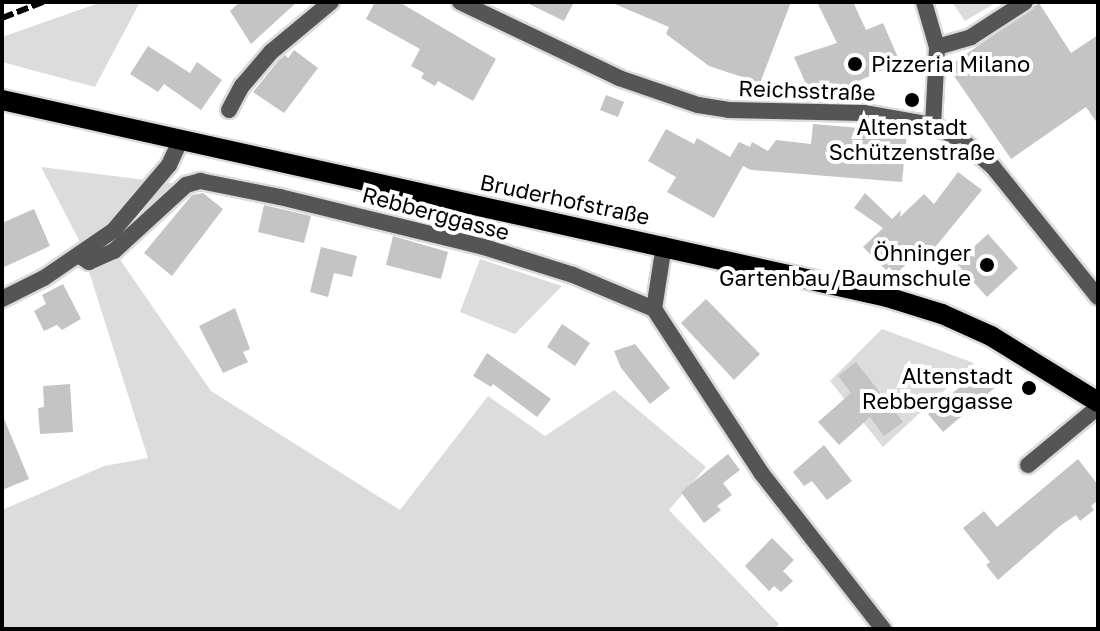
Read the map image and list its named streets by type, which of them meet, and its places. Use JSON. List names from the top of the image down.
{
  "streets": {
    "main road": ["Bruderhofstraße"],
    "street": ["Reichsstraße", "Rebberggasse"]
  },
  "places": [
    "Pizzeria Milano",
    "Altenstadt Schützenstraße",
    "Öhninger Gartenbau/Baumschule",
    "Altenstadt Rebberggasse"
  ]
}
